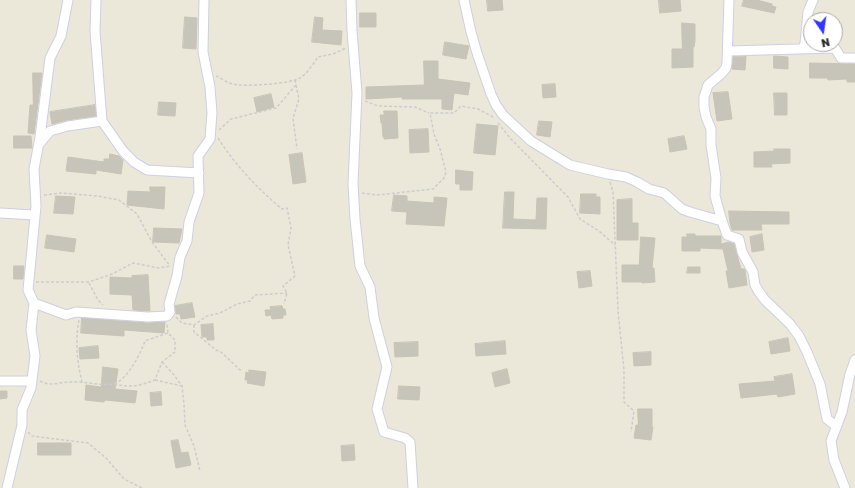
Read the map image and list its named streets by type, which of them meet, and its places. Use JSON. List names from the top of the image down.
{
  "north": "bottom"
}
